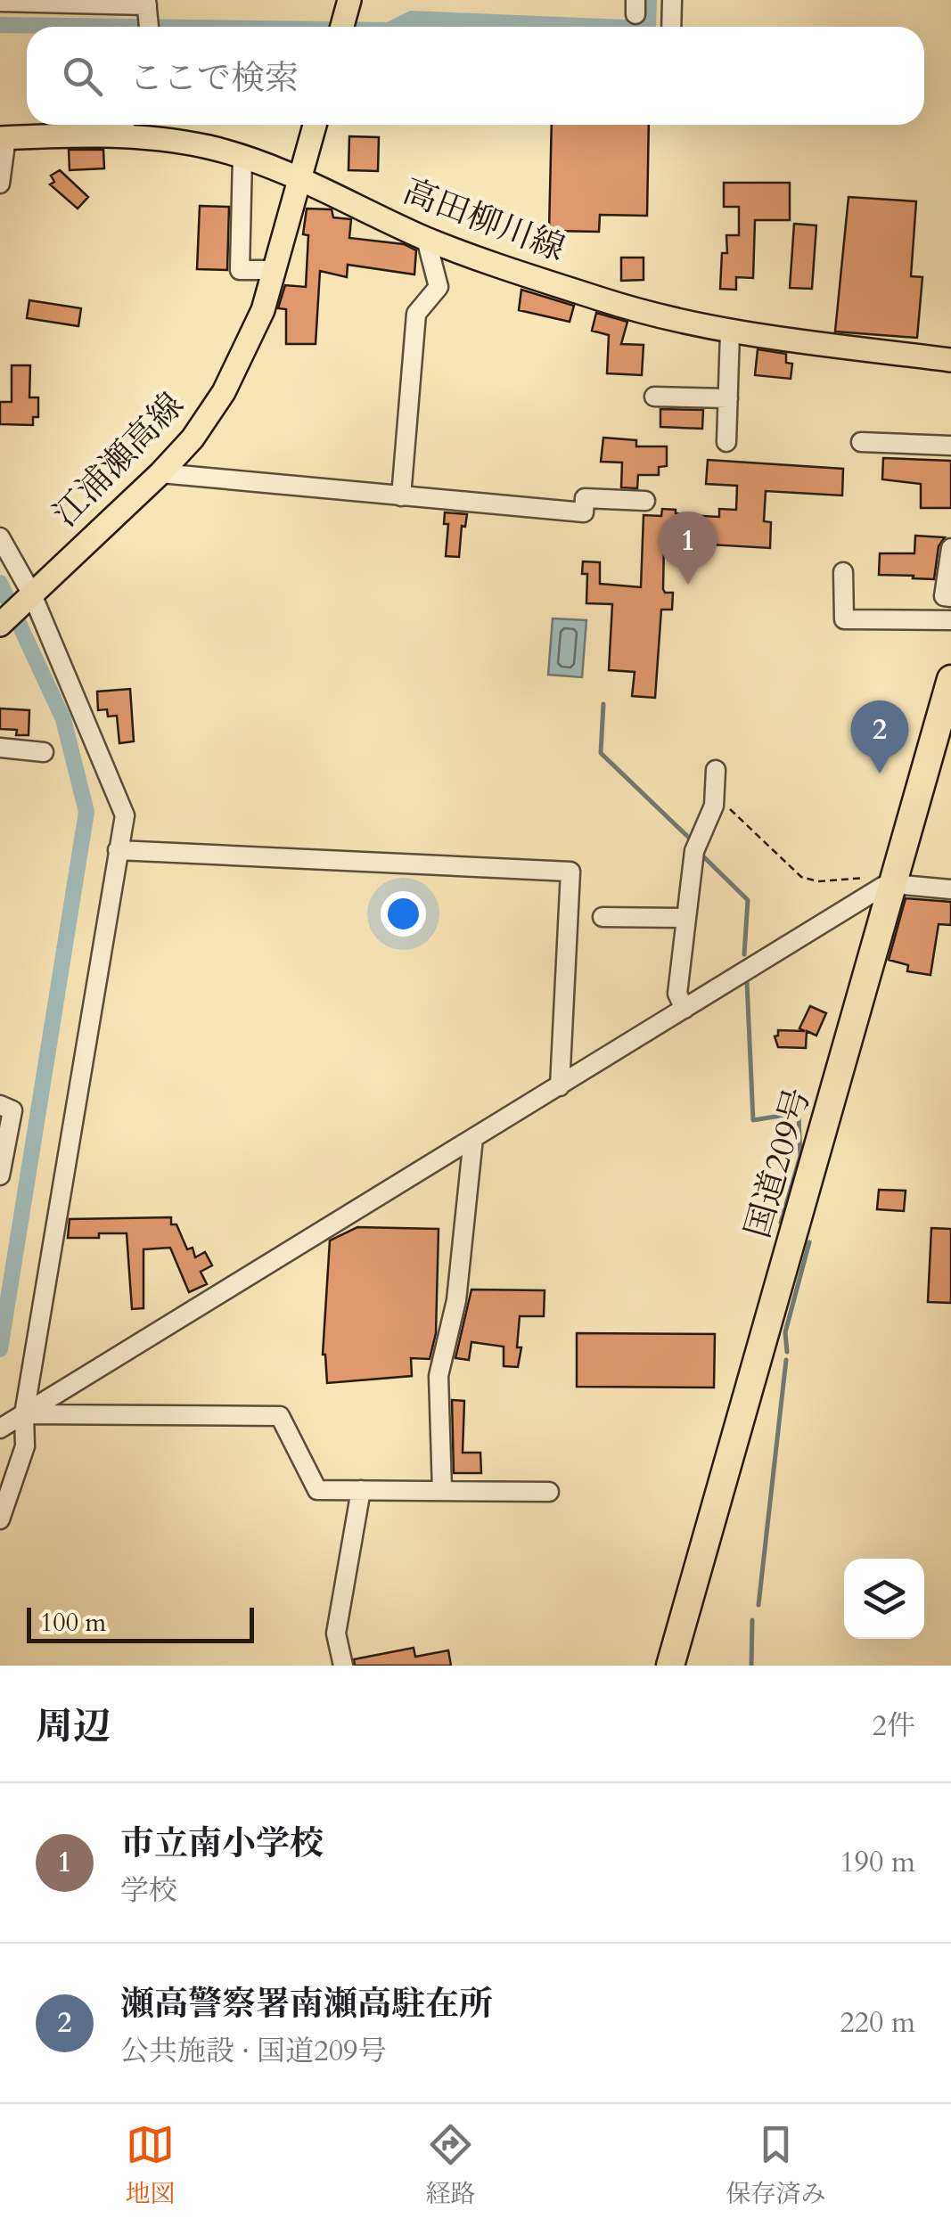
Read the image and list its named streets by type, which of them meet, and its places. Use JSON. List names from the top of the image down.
{
  "streets": {
    "highway": ["国道209号"],
    "main road": ["高田柳川線", "江浦瀬高線"]
  },
  "crossings": [
    ["高田柳川線", "江浦瀬高線"]
  ],
  "scale_bar": "100 m",
  "page": {
    "search": "ここで検索",
    "pins": ["1", "2"],
    "scale": "100 m",
    "heading": ["周辺", "2件"],
    "list": [
      {
        "mark": "1",
        "name": "市立南小学校",
        "note": "学校",
        "value": "190 m"
      },
      {
        "mark": "2",
        "name": "瀬高警察署南瀬高駐在所",
        "note": "公共施設 · 国道209号",
        "value": "220 m"
      }
    ],
    "nav": ["地図", "経路", "保存済み"]
  }
}
